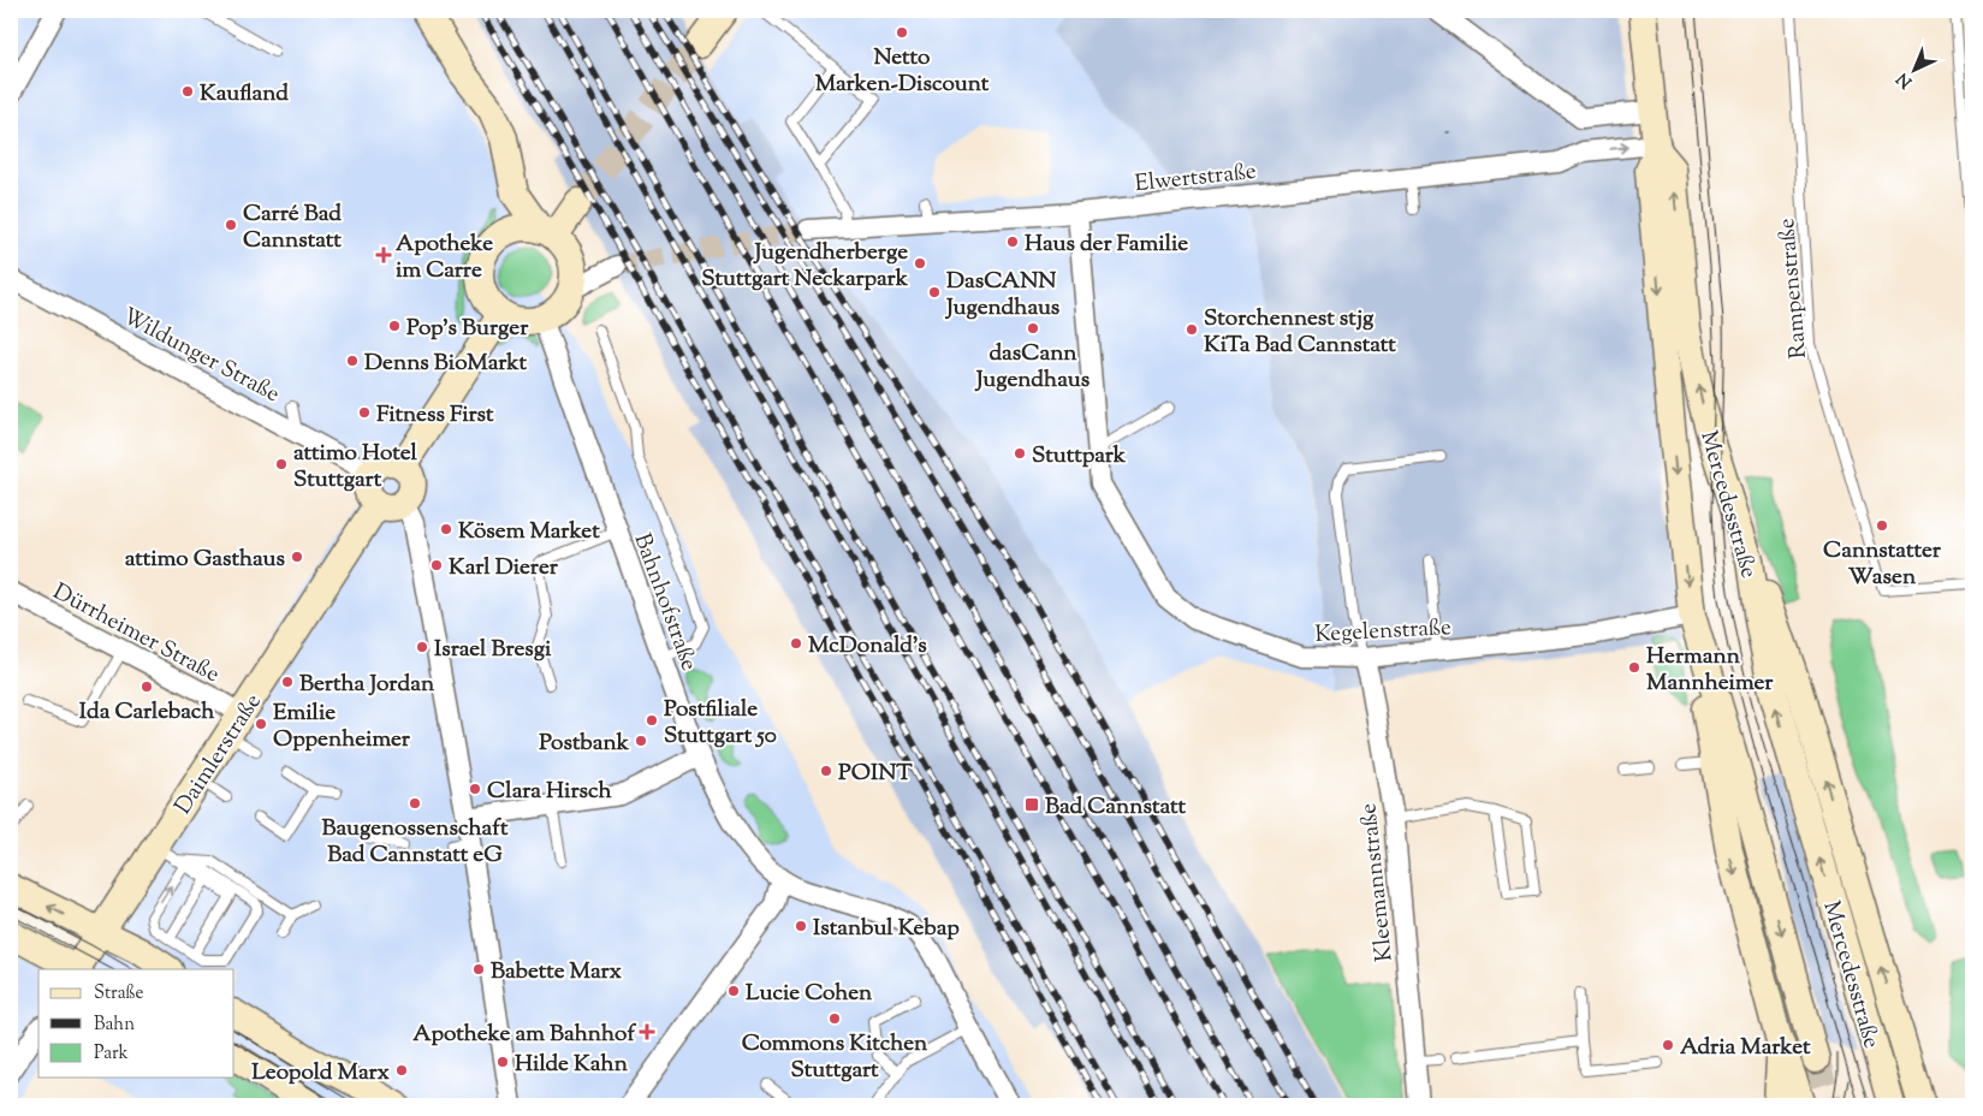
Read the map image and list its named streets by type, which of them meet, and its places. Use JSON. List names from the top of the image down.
{
  "streets": {
    "main road": ["Mercedesstraße", "Daimlerstraße"],
    "street": [
      "Elwertstraße",
      "Wildunger Straße",
      "Bahnhofstraße",
      "Kegelenstraße",
      "Dürrheimer Straße",
      "Kleemannstraße"
    ],
    "lane": ["Rampenstraße"]
  },
  "crossings": [
    ["Elwertstraße", "Mercedesstraße"],
    ["Elwertstraße", "Kegelenstraße"],
    ["Wildunger Straße", "Daimlerstraße"],
    ["Mercedesstraße", "Kegelenstraße"],
    ["Kegelenstraße", "Kleemannstraße"],
    ["Dürrheimer Straße", "Daimlerstraße"]
  ],
  "places": {
    "other": [
      "Netto Marken-Discount",
      "Kaufland",
      "Carré Bad Cannstatt",
      "Haus der Familie",
      "Jugendherberge Stuttgart Neckarpark",
      "DasCANN Jugendhaus",
      "Pop's Burger",
      "dasCann Jugendhaus",
      "Storchennest stjg KiTa Bad Cannstatt",
      "Denns BioMarkt",
      "Fitness First",
      "Stuttpark",
      "attimo Hotel Stuttgart",
      "Cannstatter Wasen",
      "Kösem Market",
      "attimo Gasthaus",
      "Karl Dierer",
      "McDonald's",
      "Israel Bresgi",
      "Hermann Mannheimer",
      "Bertha Jordan",
      "Ida Carlebach",
      "Postfiliale Stuttgart 50",
      "Emilie Oppenheimer",
      "Postbank",
      "POINT",
      "Clara Hirsch",
      "Baugenossenschaft Bad Cannstatt eG",
      "Istanbul Kebap",
      "Babette Marx",
      "Lucie Cohen",
      "Commons Kitchen Stuttgart",
      "Adria Market",
      "Hilde Kahn",
      "Leopold Marx"
    ],
    "health": ["Apotheke im Carre", "Apotheke am Bahnhof"],
    "transit": ["Bad Cannstatt"]
  },
  "legend": ["Straße", "Bahn", "Park"],
  "north": "bottom left"
}
